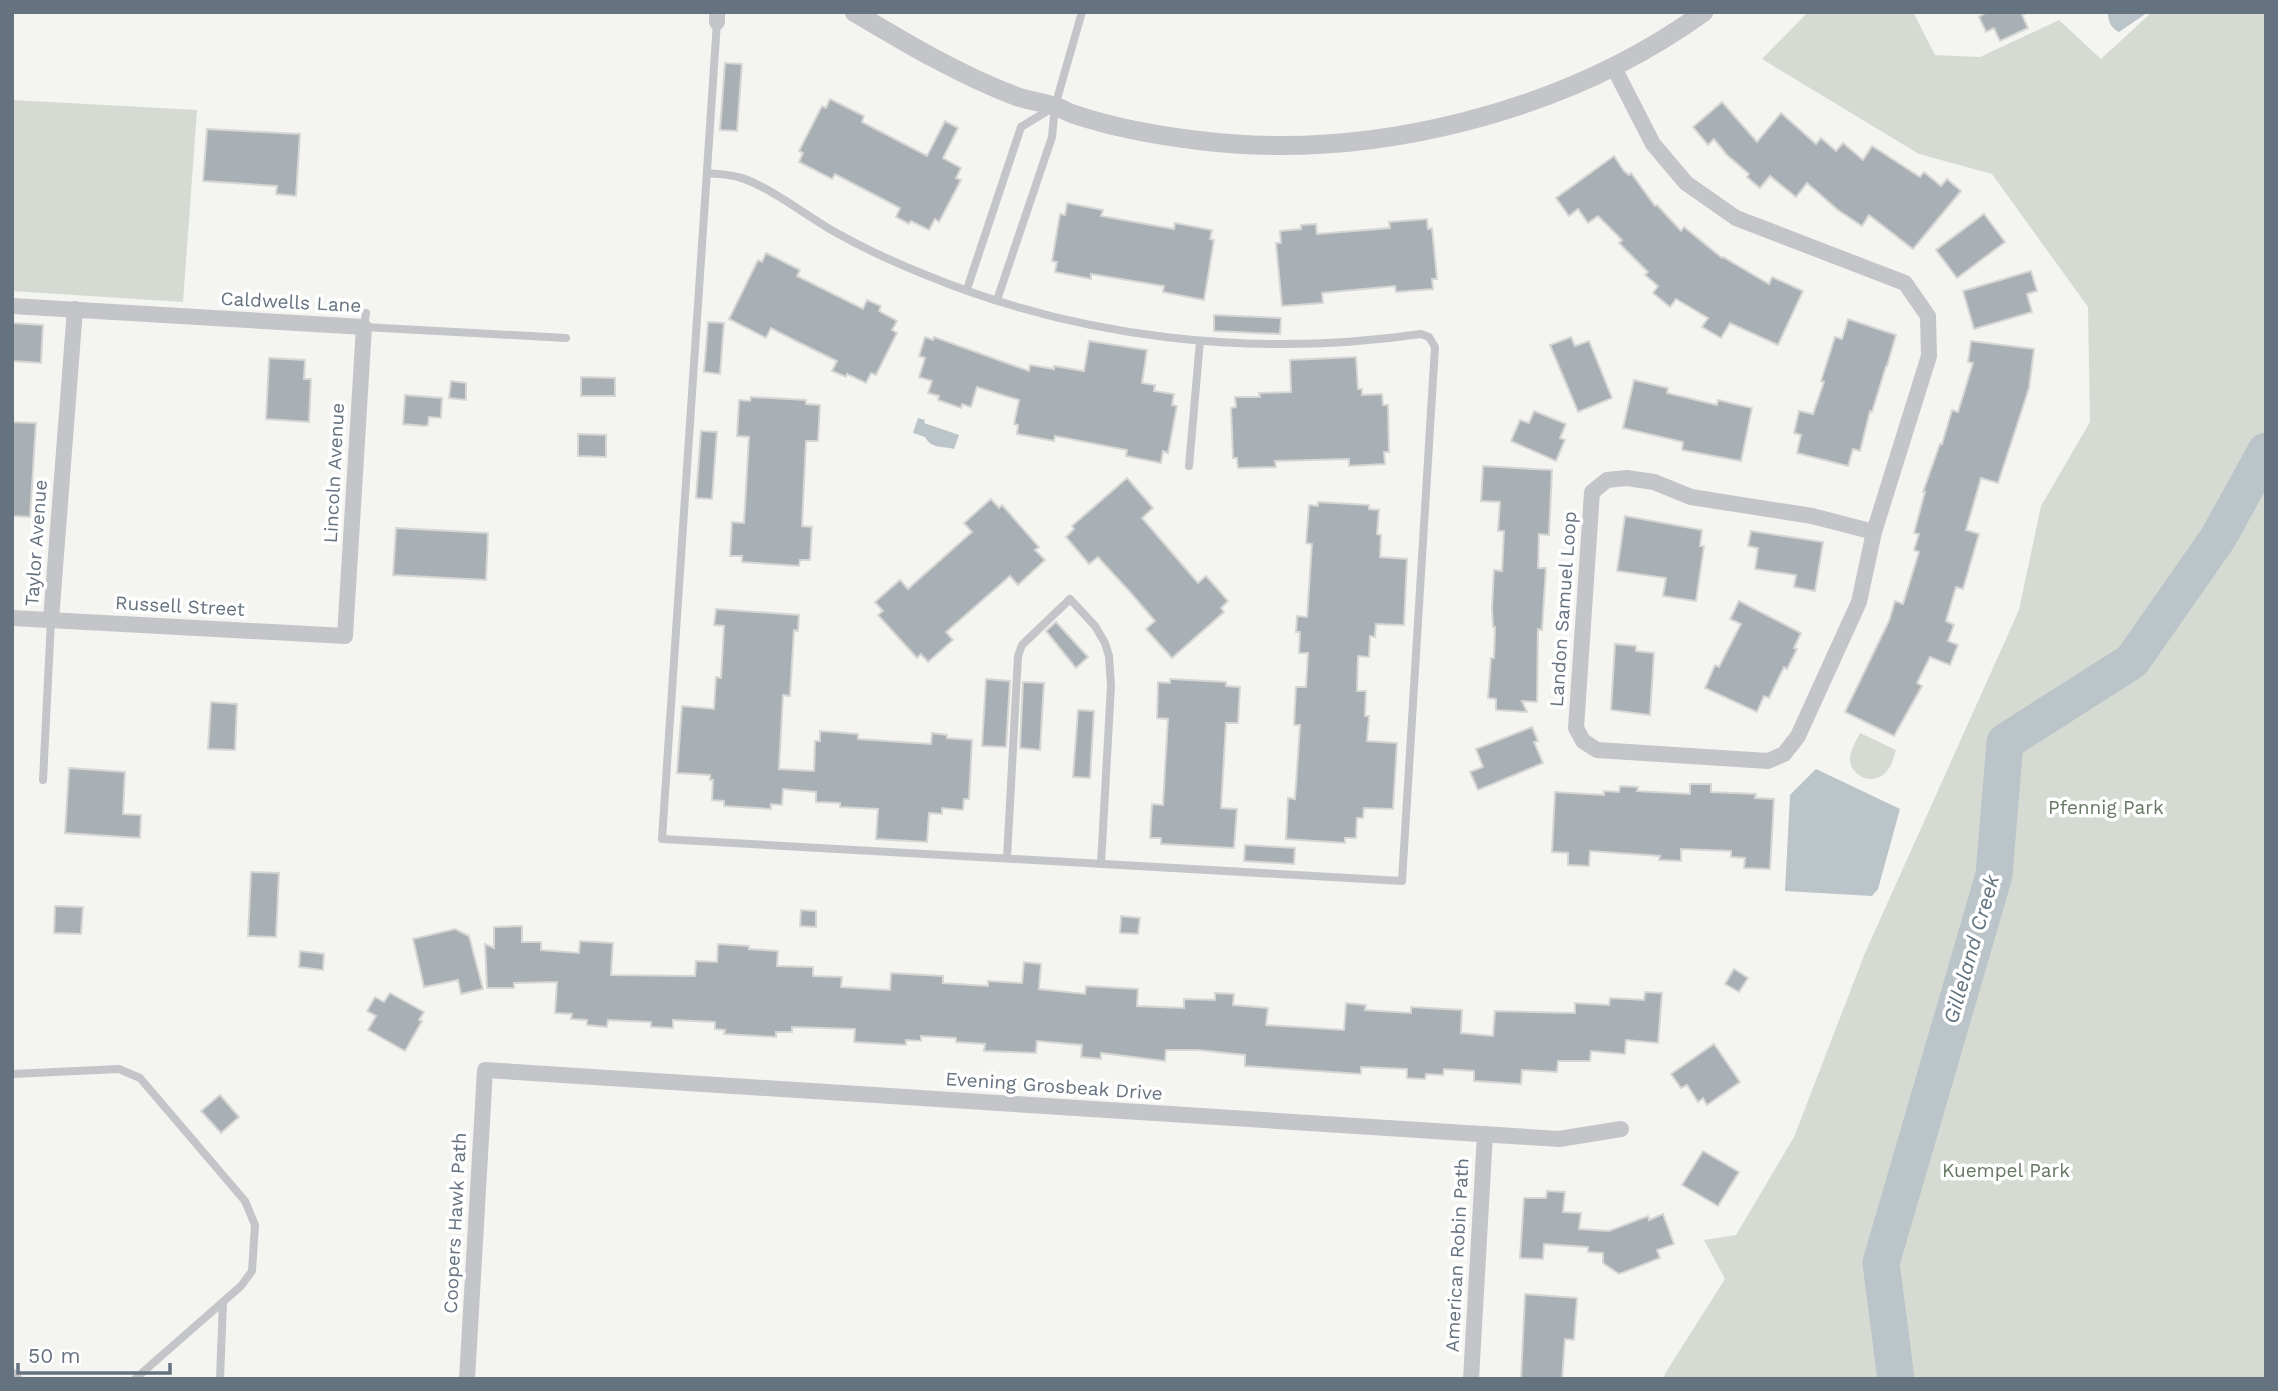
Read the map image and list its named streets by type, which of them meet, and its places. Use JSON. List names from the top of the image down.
{
  "streets": {
    "street": [
      "Caldwells Lane",
      "Lincoln Avenue",
      "Taylor Avenue",
      "Russell Street",
      "Landon Samuel Loop",
      "Evening Grosbeak Drive",
      "Coopers Hawk Path",
      "American Robin Path"
    ]
  },
  "crossings": [
    ["Caldwells Lane", "Lincoln Avenue"],
    ["Caldwells Lane", "Taylor Avenue"],
    ["Lincoln Avenue", "Russell Street"],
    ["Taylor Avenue", "Russell Street"],
    ["Evening Grosbeak Drive", "Coopers Hawk Path"],
    ["Evening Grosbeak Drive", "American Robin Path"]
  ],
  "water": ["Gilleland Creek"],
  "parks": ["Pfennig Park", "Kuempel Park"],
  "scale_bar": "50 m"
}
